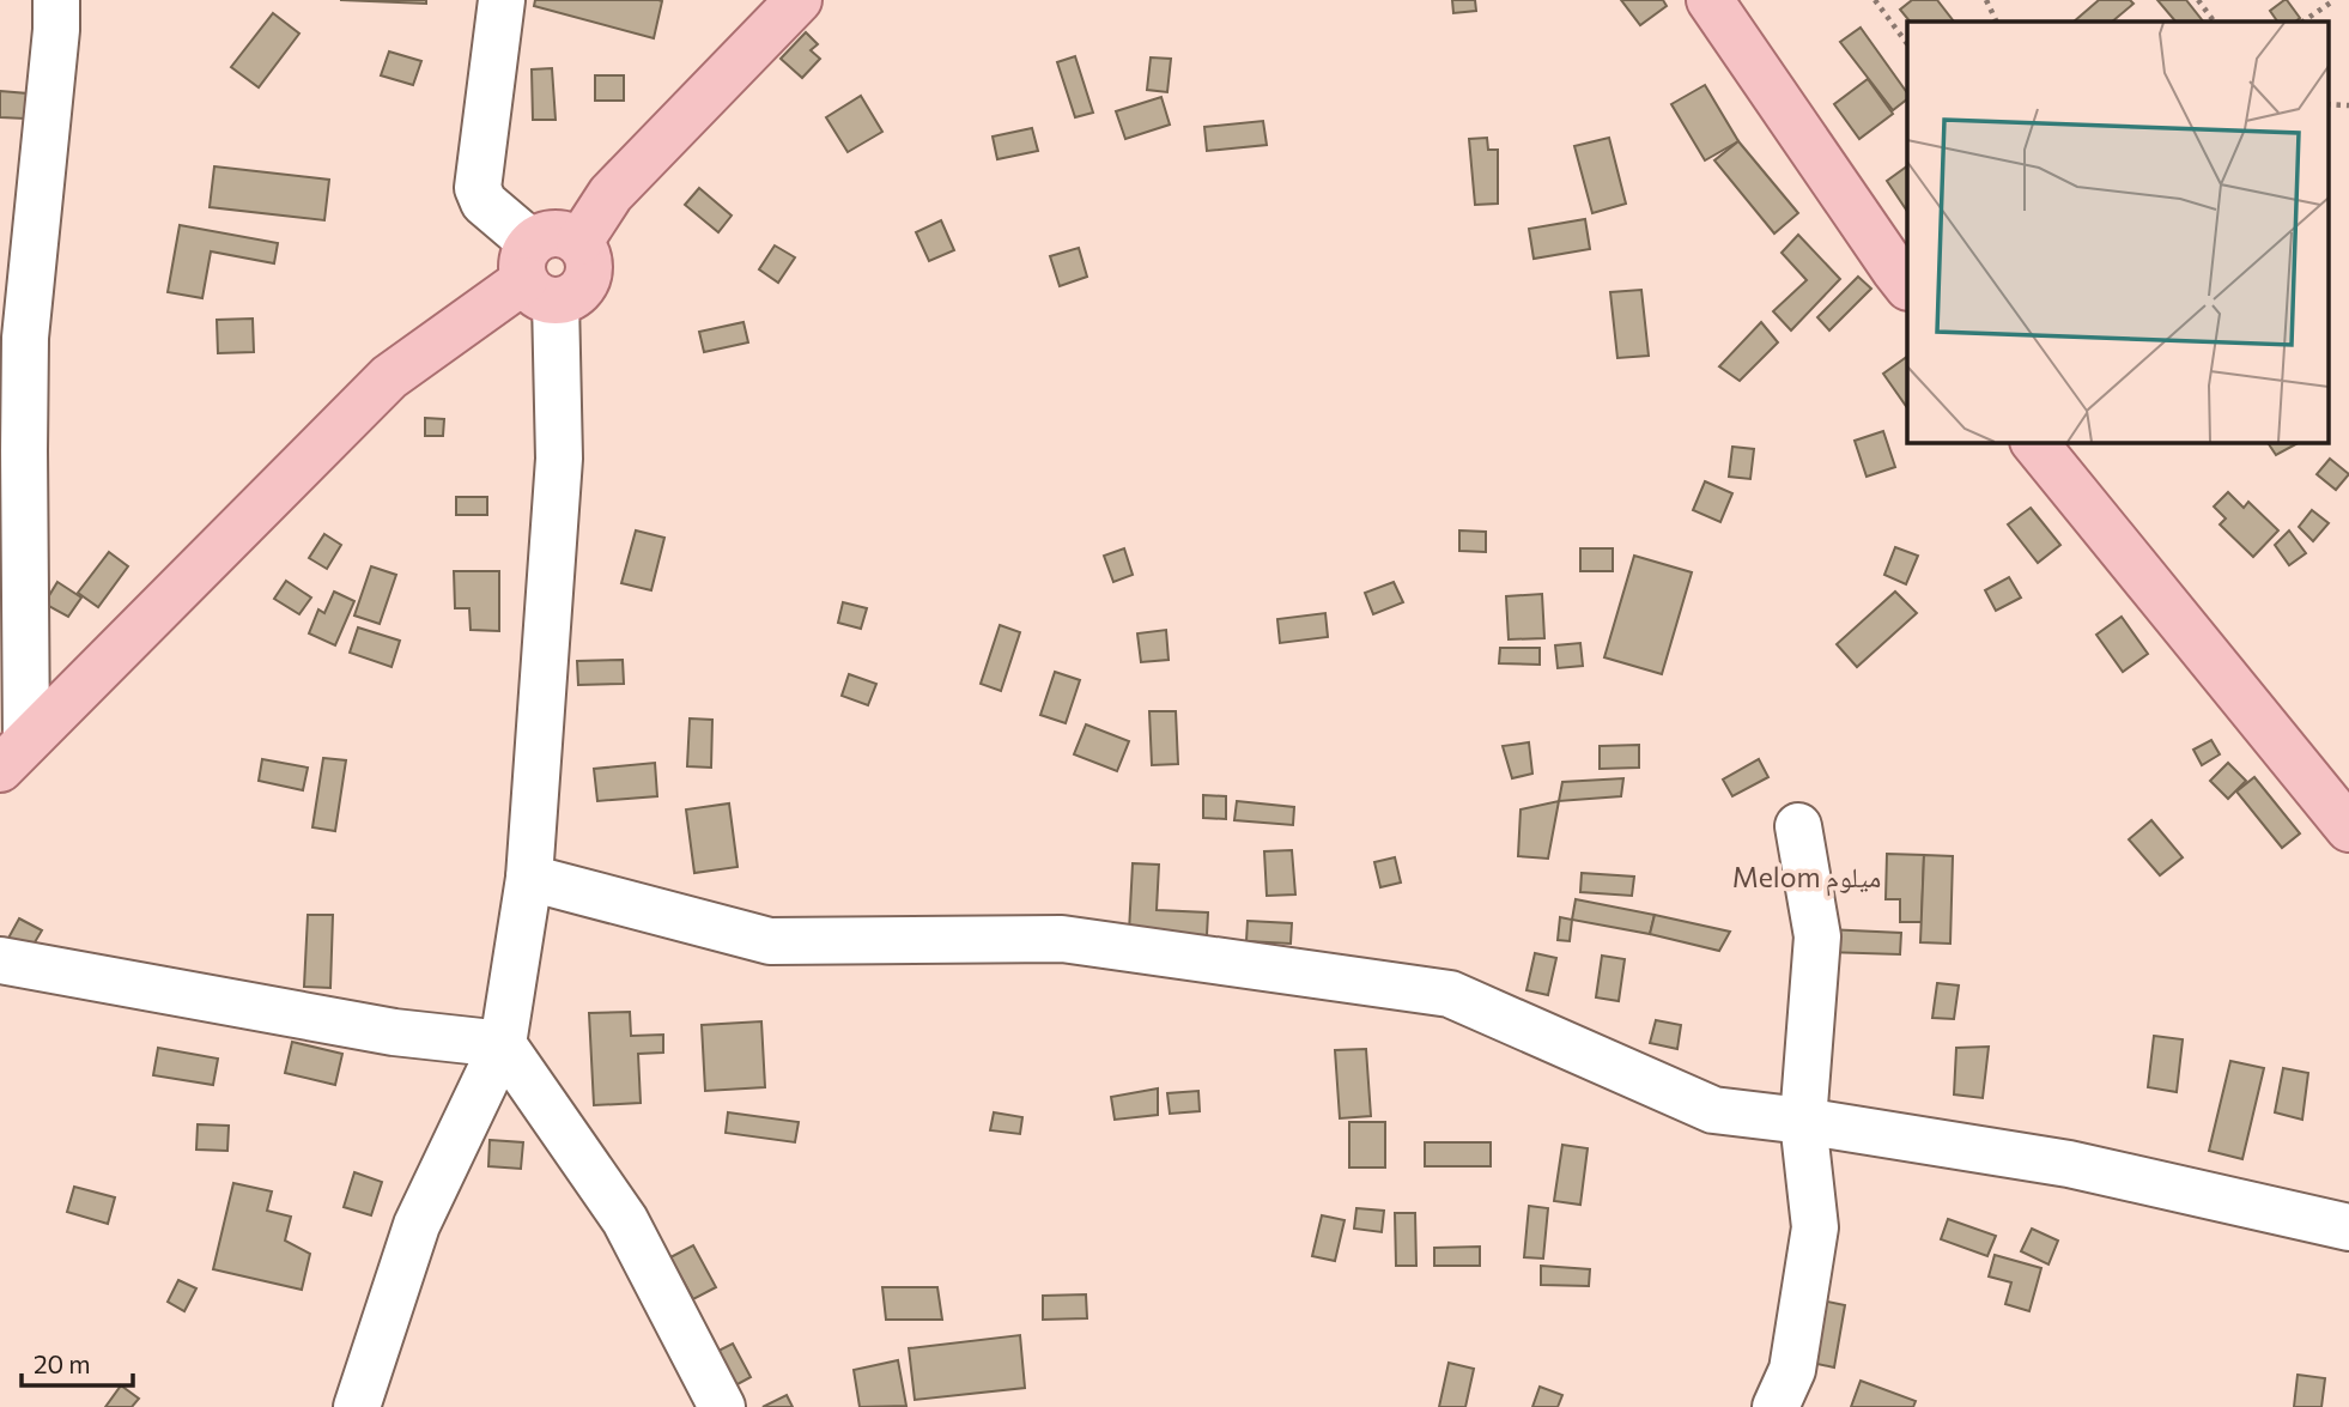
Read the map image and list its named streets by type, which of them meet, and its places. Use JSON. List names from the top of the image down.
{
  "districts": ["Melom ميلوم"],
  "scale_bar": "20 m"
}
